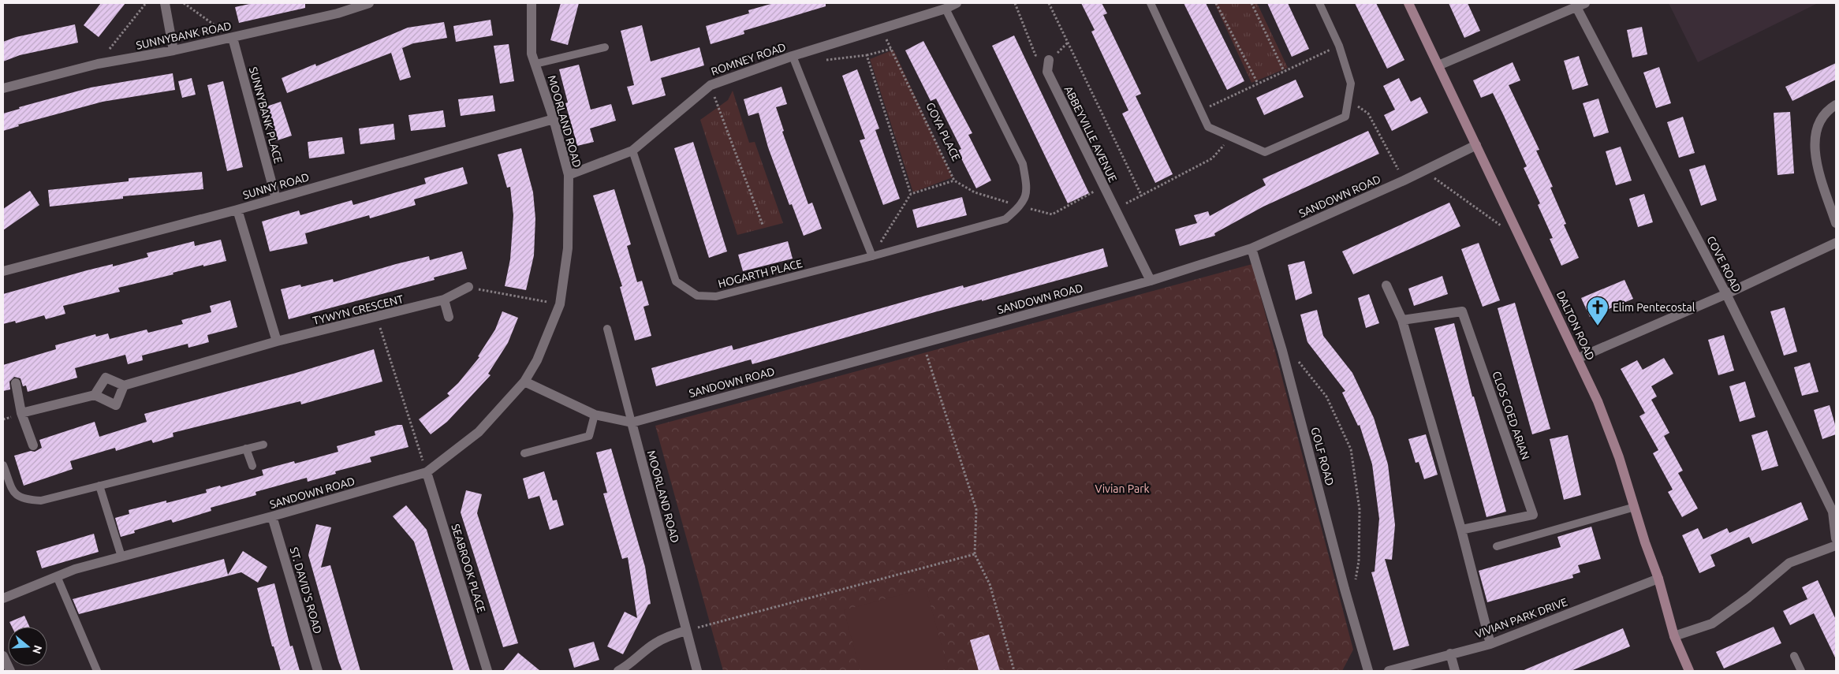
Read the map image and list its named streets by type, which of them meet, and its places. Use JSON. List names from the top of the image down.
{
  "streets": {
    "street": [
      "SUNNYBANK ROAD",
      "ROMNEY ROAD",
      "SUNNYBANK PLACE",
      "MOORLAND ROAD",
      "ABBEYVILLE AVENUE",
      "SUNNY ROAD",
      "SANDOWN ROAD",
      "COVE ROAD",
      "TYWYN CRESCENT",
      "DALTON ROAD",
      "CLOS COED ARIAN",
      "GOLF ROAD",
      "SEABROOK PLACE",
      "ST. DAVID'S ROAD",
      "VIVIAN PARK DRIVE"
    ],
    "lane": ["HOGARTH PLACE"],
    "path": ["GOYA PLACE"]
  },
  "crossings": [
    ["SUNNYBANK ROAD", "SUNNYBANK PLACE"],
    ["ROMNEY ROAD", "MOORLAND ROAD"],
    ["ROMNEY ROAD", "GOYA PLACE"],
    ["ROMNEY ROAD", "HOGARTH PLACE"],
    ["SUNNYBANK PLACE", "SUNNY ROAD"],
    ["MOORLAND ROAD", "SUNNY ROAD"],
    ["MOORLAND ROAD", "SANDOWN ROAD"],
    ["ABBEYVILLE AVENUE", "SANDOWN ROAD"],
    ["SANDOWN ROAD", "DALTON ROAD"],
    ["SANDOWN ROAD", "GOLF ROAD"],
    ["SANDOWN ROAD", "SEABROOK PLACE"],
    ["SANDOWN ROAD", "ST. DAVID'S ROAD"],
    ["DALTON ROAD", "VIVIAN PARK DRIVE"]
  ],
  "parks": ["Vivian Park"],
  "places": {
    "church": ["Elim Pentecostal"]
  },
  "north": "right"
}
